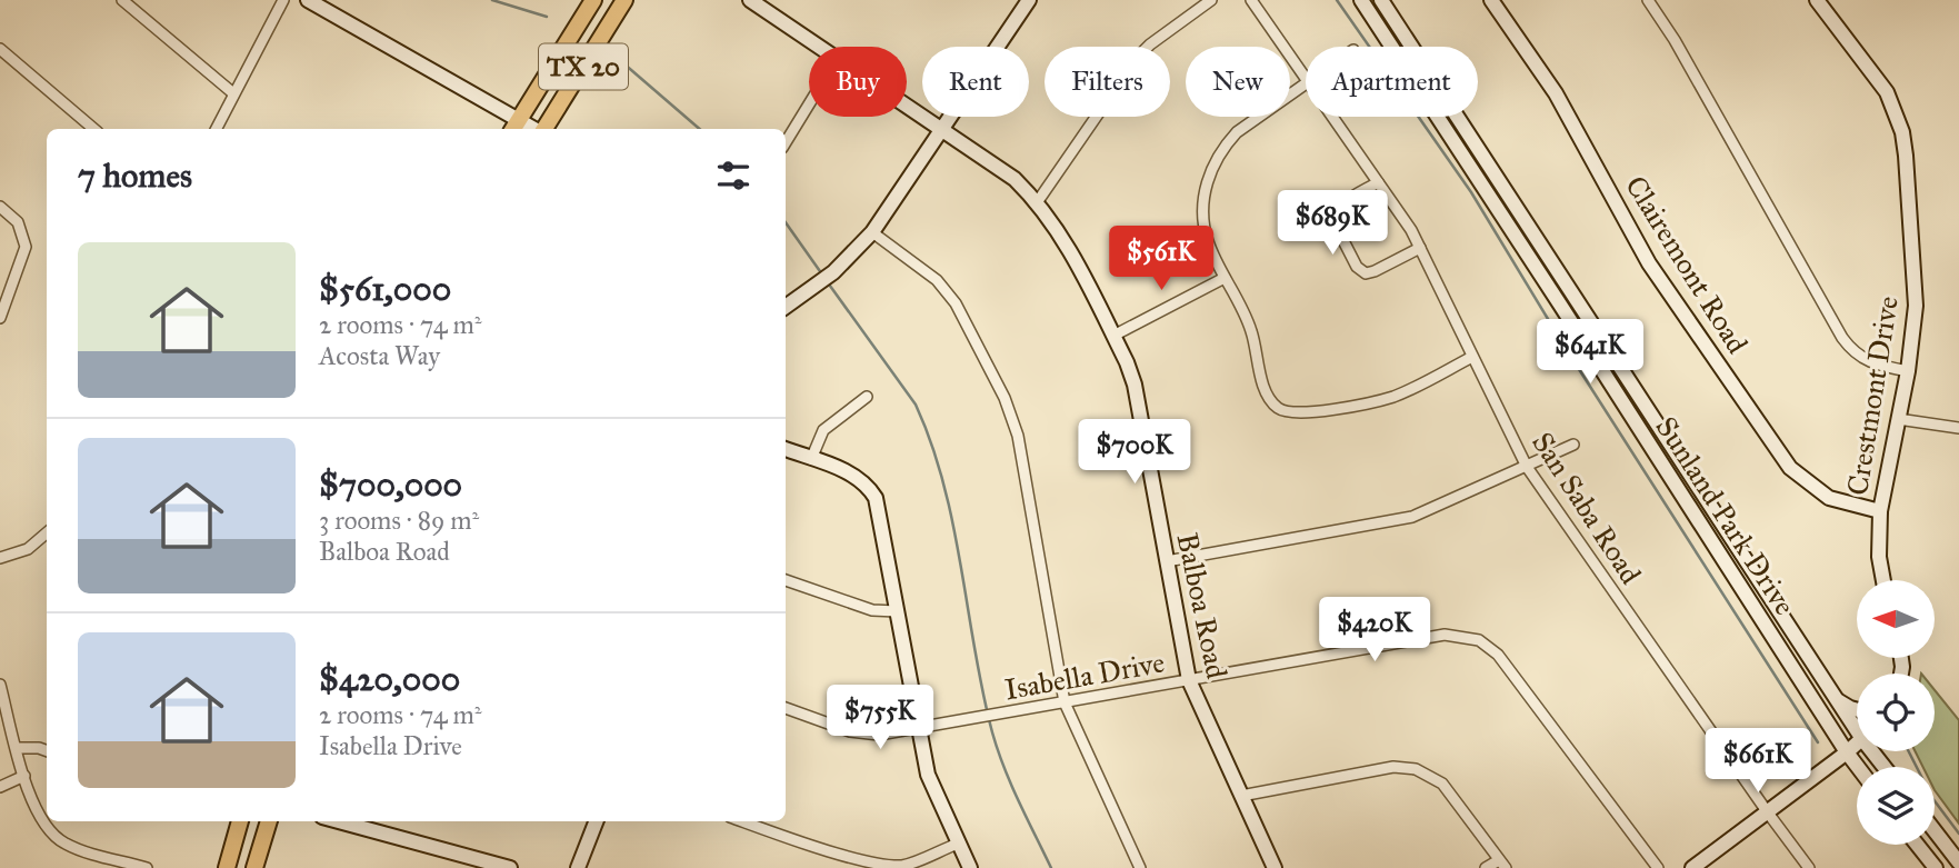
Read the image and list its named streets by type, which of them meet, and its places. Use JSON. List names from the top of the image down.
{
  "streets": {
    "main road": ["TX 20"],
    "street": [
      "Clairemont Road",
      "Crestmont Drive",
      "San Saba Road",
      "Sunland Park Drive",
      "Balboa Road",
      "Isabella Drive"
    ]
  },
  "crossings": [
    ["Clairemont Road", "Crestmont Drive"],
    ["Balboa Road", "Isabella Drive"]
  ],
  "north": "left",
  "page": {
    "chip": [
      "Buy",
      "Rent",
      "Filters",
      "New",
      "Apartment"
    ],
    "heading": "7 homes",
    "price": [
      "$689K",
      "$561K",
      "$641K",
      "$700K",
      "$420K",
      "$755K",
      "$661K"
    ],
    "list": [
      {
        "name": "$561,000",
        "note": "2 rooms · 74 m² · Acosta Way"
      },
      {
        "name": "$700,000",
        "note": "3 rooms · 89 m² · Balboa Road"
      },
      {
        "name": "$420,000",
        "note": "2 rooms · 74 m² · Isabella Drive"
      }
    ]
  }
}
